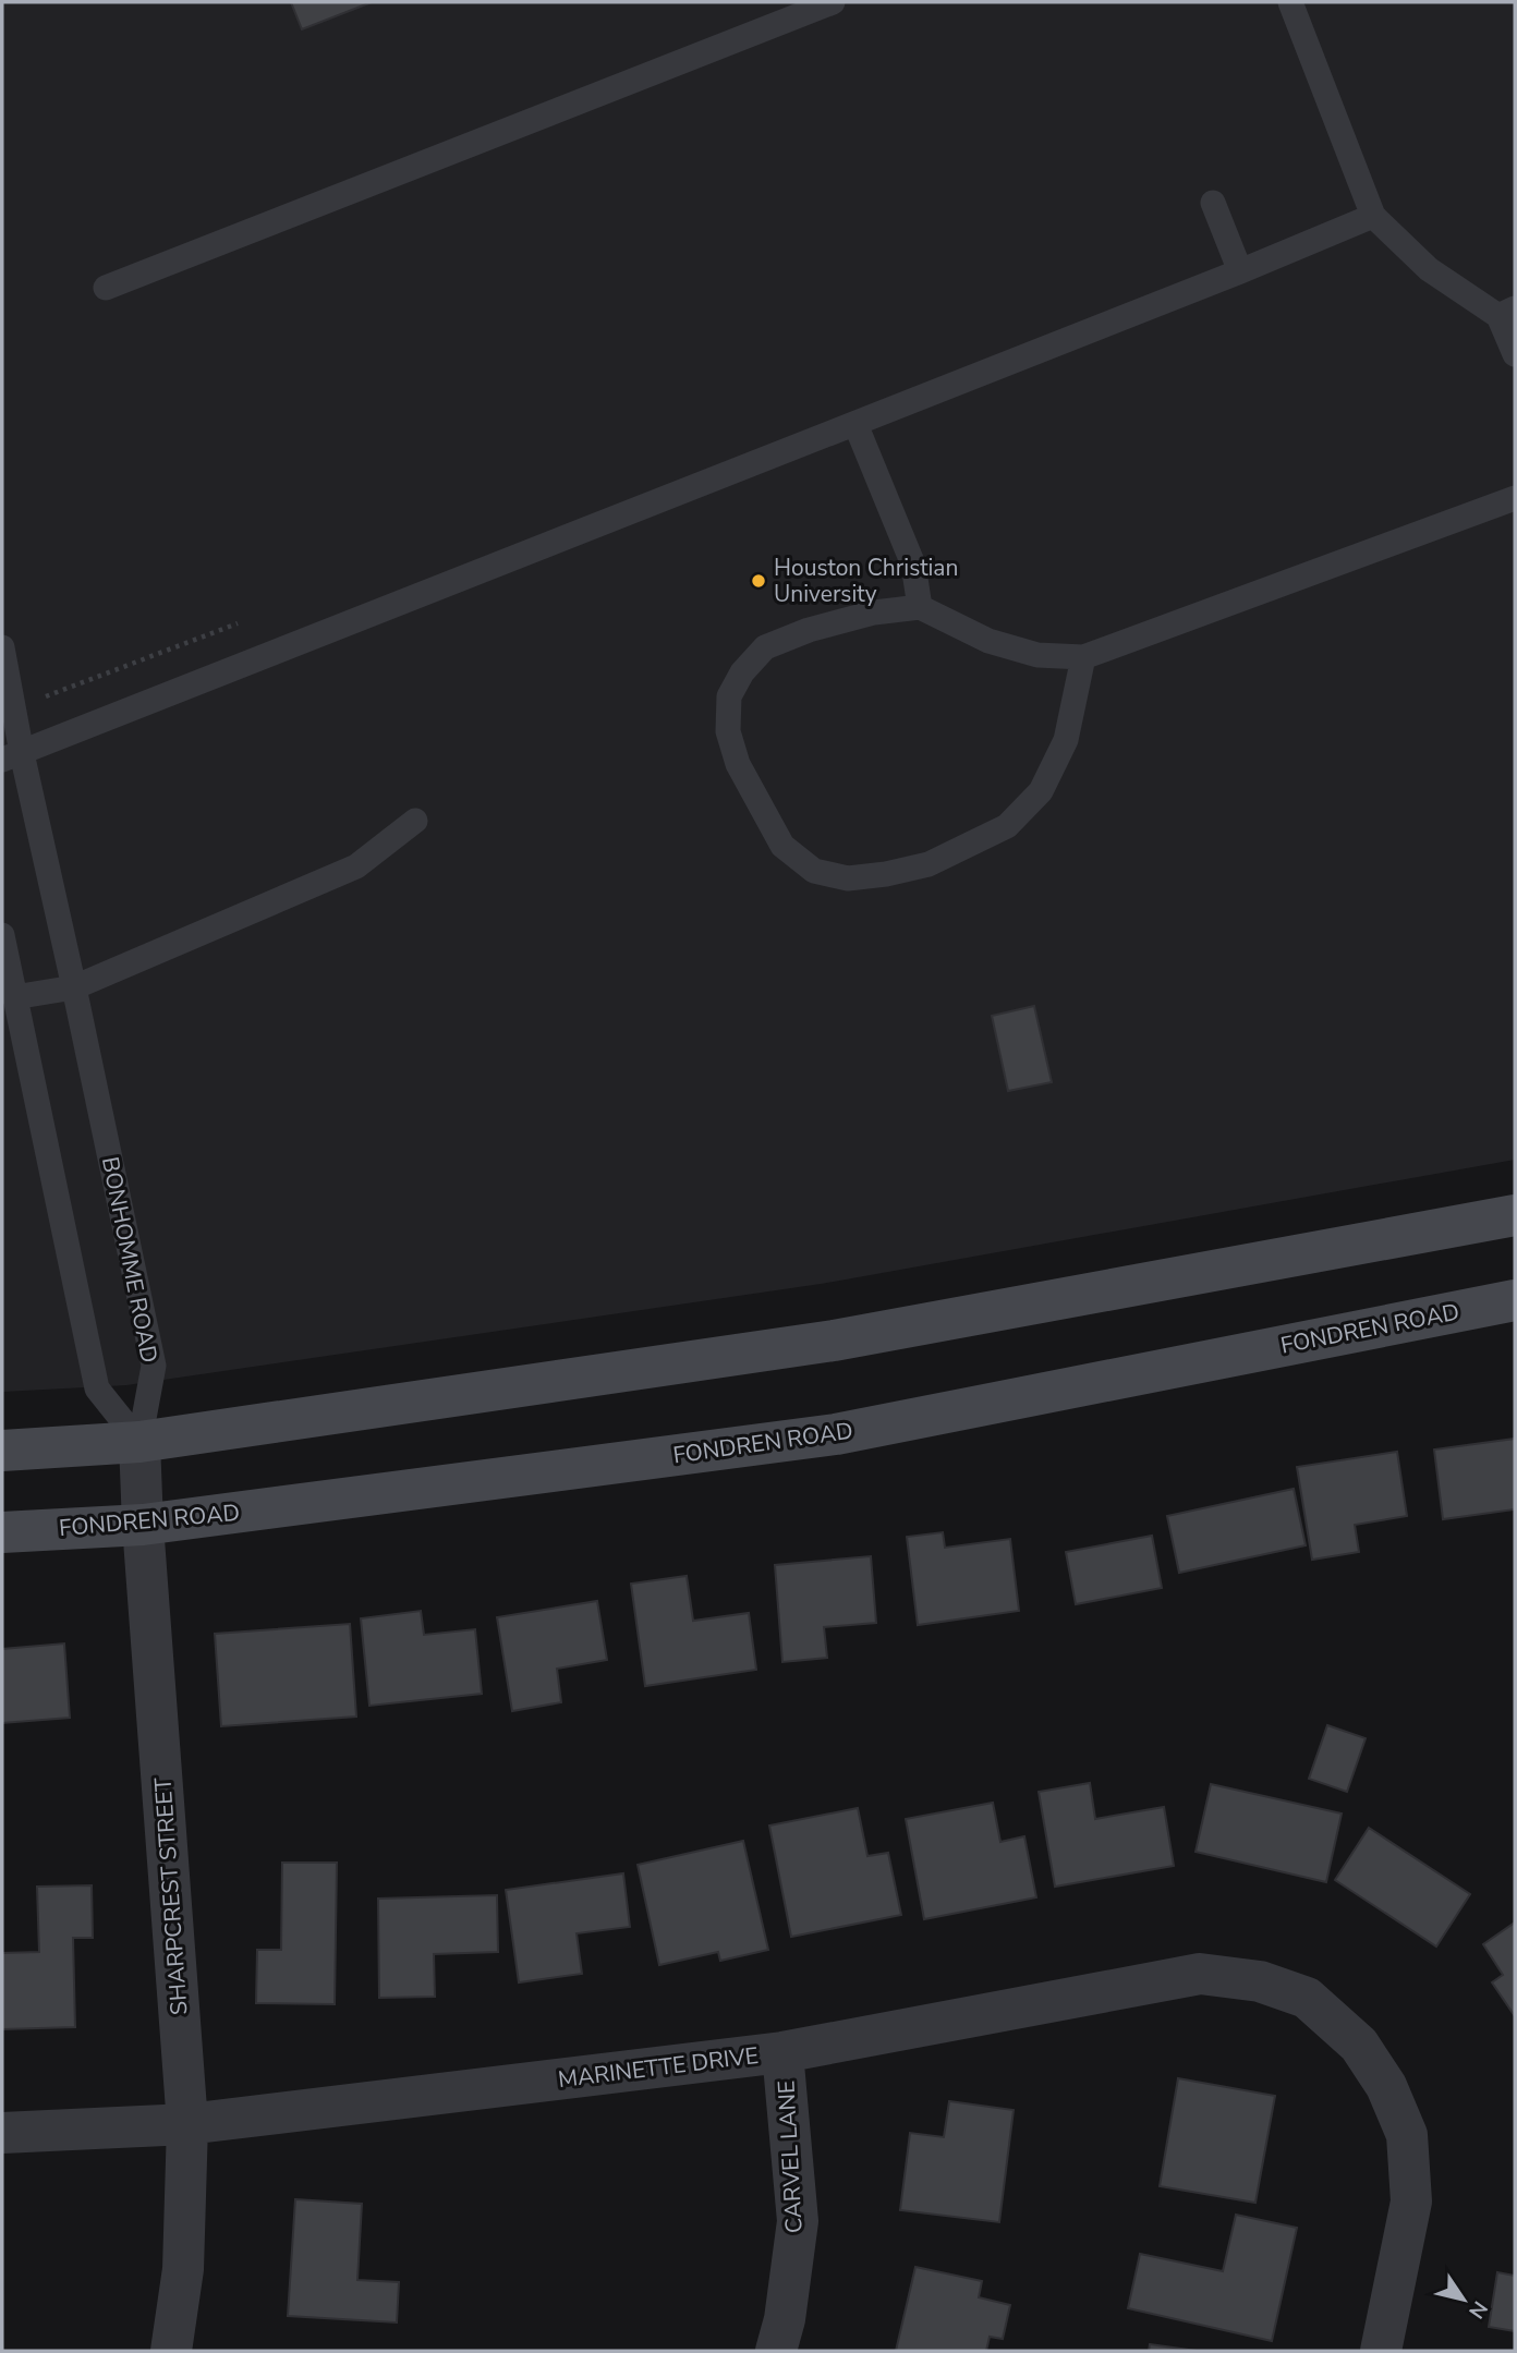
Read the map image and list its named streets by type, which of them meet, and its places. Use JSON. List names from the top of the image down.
{
  "streets": {
    "main road": ["FONDREN ROAD"],
    "street": ["SHARPCREST STREET", "MARINETTE DRIVE", "CARVEL LANE"],
    "lane": ["BONHOMME ROAD"]
  },
  "crossings": [
    ["BONHOMME ROAD", "SHARPCREST STREET"],
    ["FONDREN ROAD", "SHARPCREST STREET"],
    ["SHARPCREST STREET", "MARINETTE DRIVE"],
    ["MARINETTE DRIVE", "CARVEL LANE"]
  ],
  "places": ["Houston Christian University"],
  "north": "bottom right"
}
